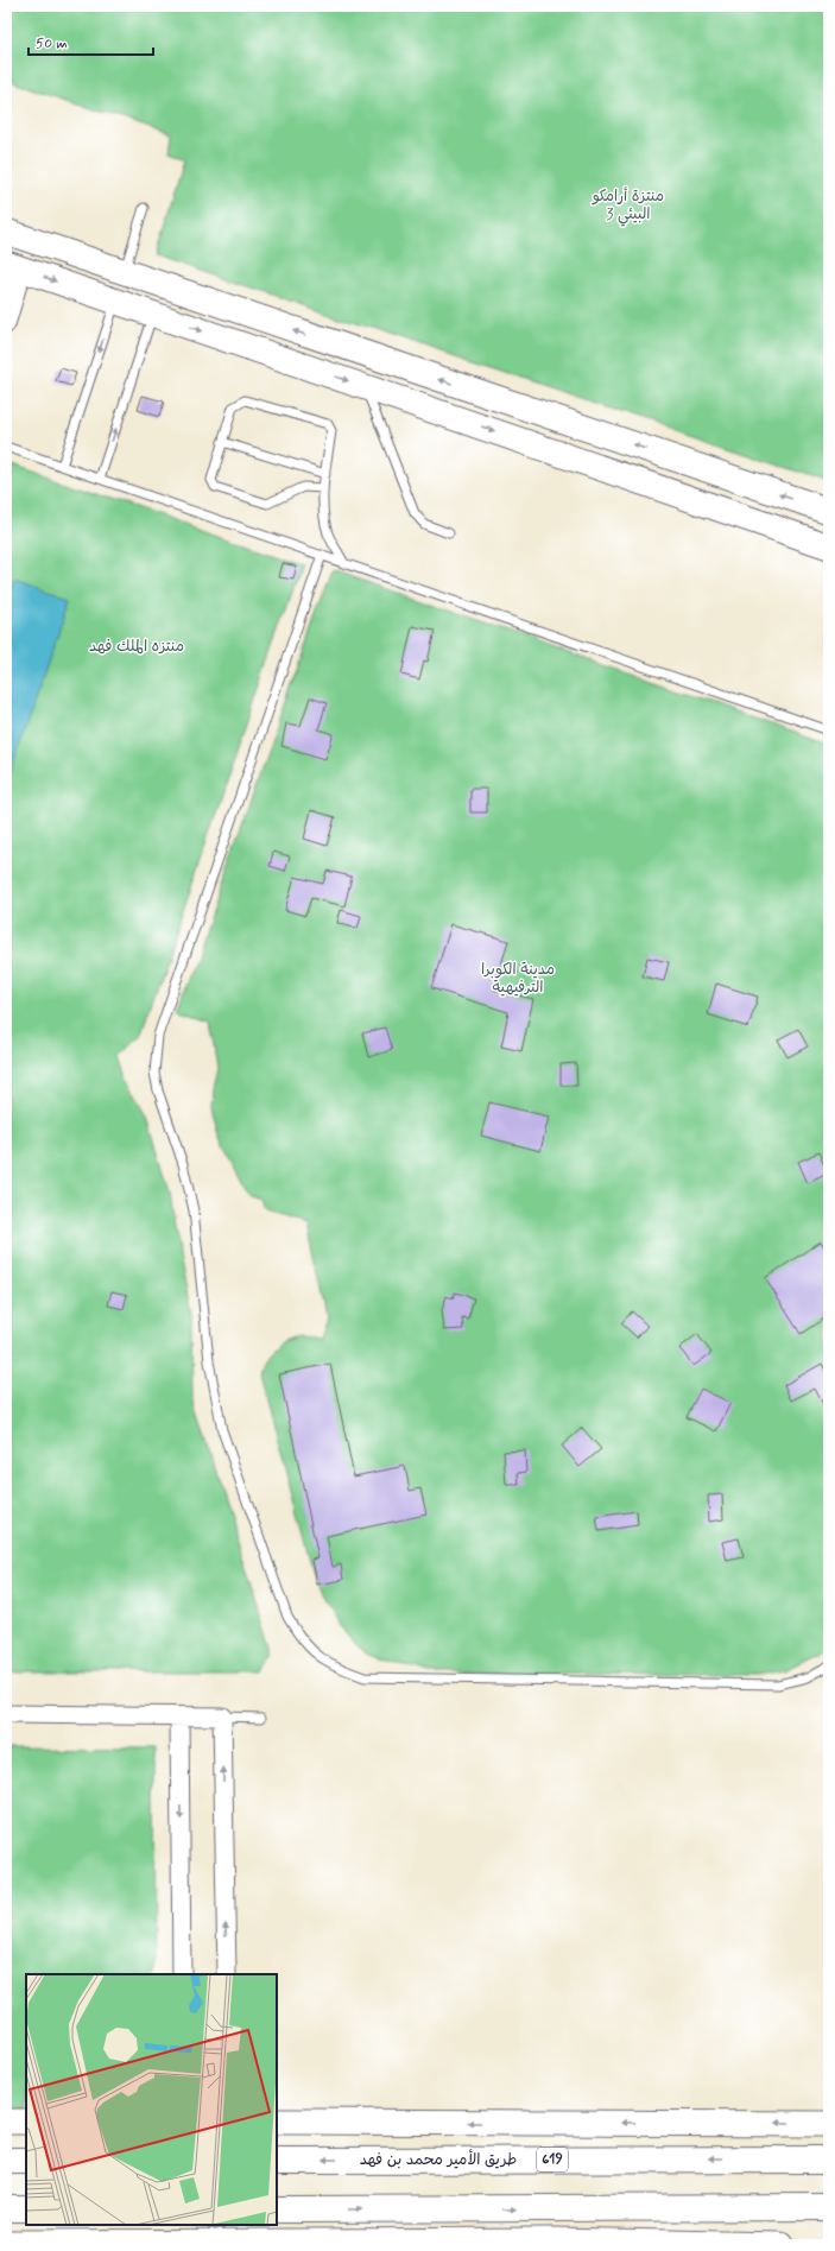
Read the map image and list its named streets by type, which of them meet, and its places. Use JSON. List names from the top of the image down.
{
  "streets": {
    "highway": ["طريق الأمير محمد بن فهد", "619"]
  },
  "parks": ["منتزة أرامكو البيئي 3", "منتزه الملك فهد", "مدينة الكوبرا الترفيهية"],
  "scale_bar": "50 m"
}
